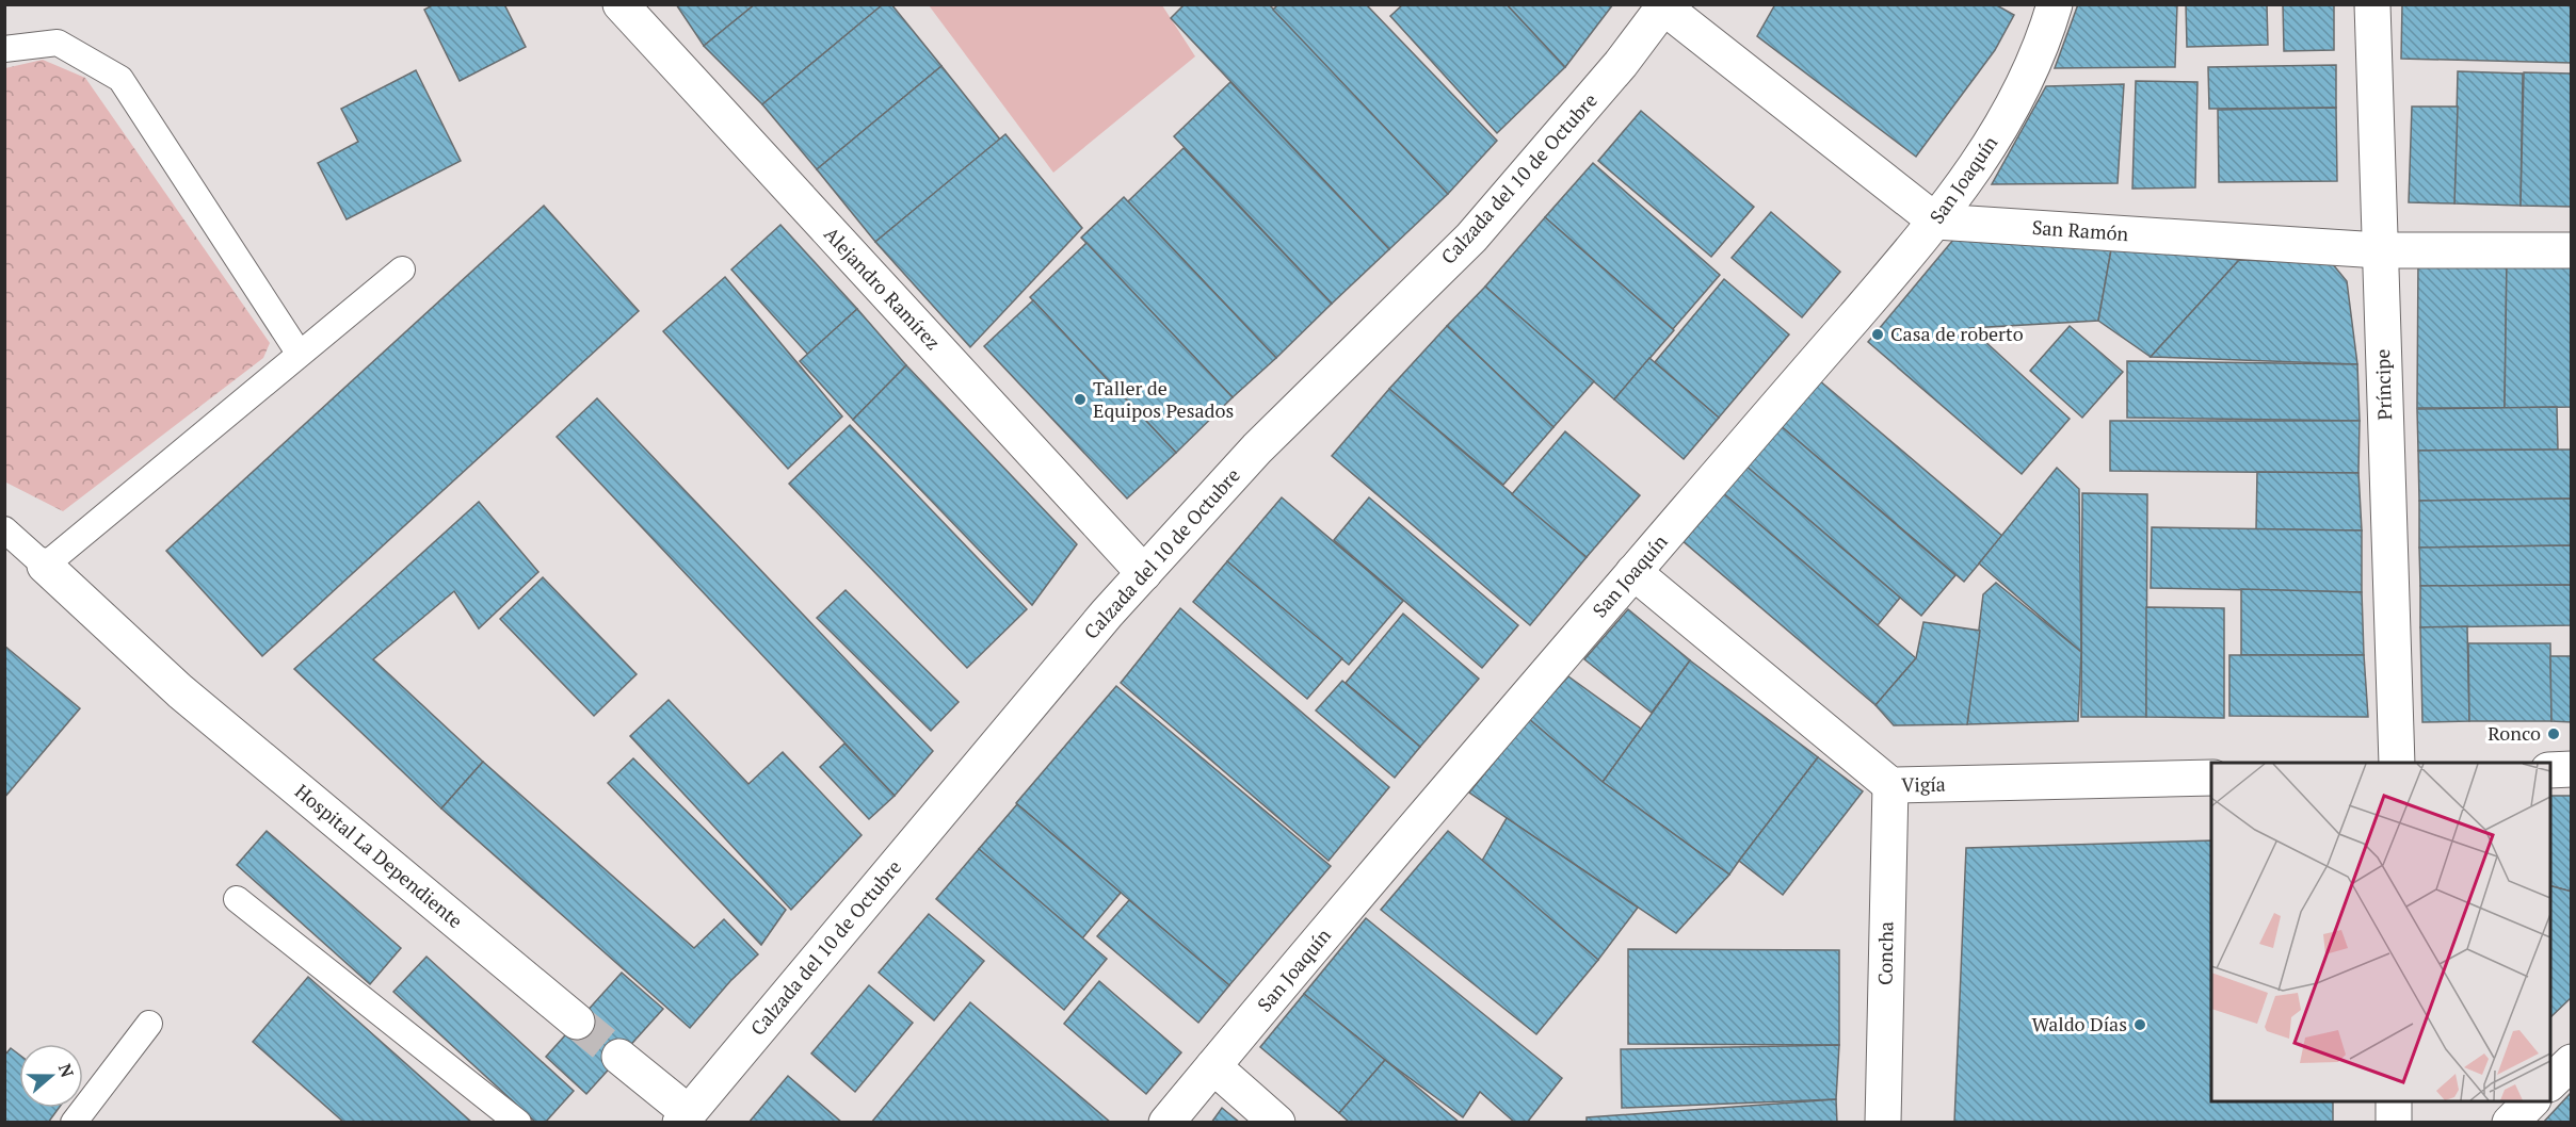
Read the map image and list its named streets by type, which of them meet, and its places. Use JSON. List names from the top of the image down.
{
  "streets": {
    "street": [
      "Calzada del 10 de Octubre",
      "San Joaquín",
      "San Ramón",
      "Alejandro Ramírez",
      "Príncipe",
      "Vigía",
      "Hospital La Dependiente",
      "Concha"
    ]
  },
  "crossings": [
    ["Calzada del 10 de Octubre", "Alejandro Ramírez"],
    ["San Joaquín", "San Ramón"],
    ["San Joaquín", "Vigía"],
    ["San Ramón", "Príncipe"],
    ["Vigía", "Concha"]
  ],
  "places": [
    "Casa de roberto",
    "Taller de Equipos Pesados",
    "Ronco",
    "Waldo Días"
  ],
  "north": "right"
}
